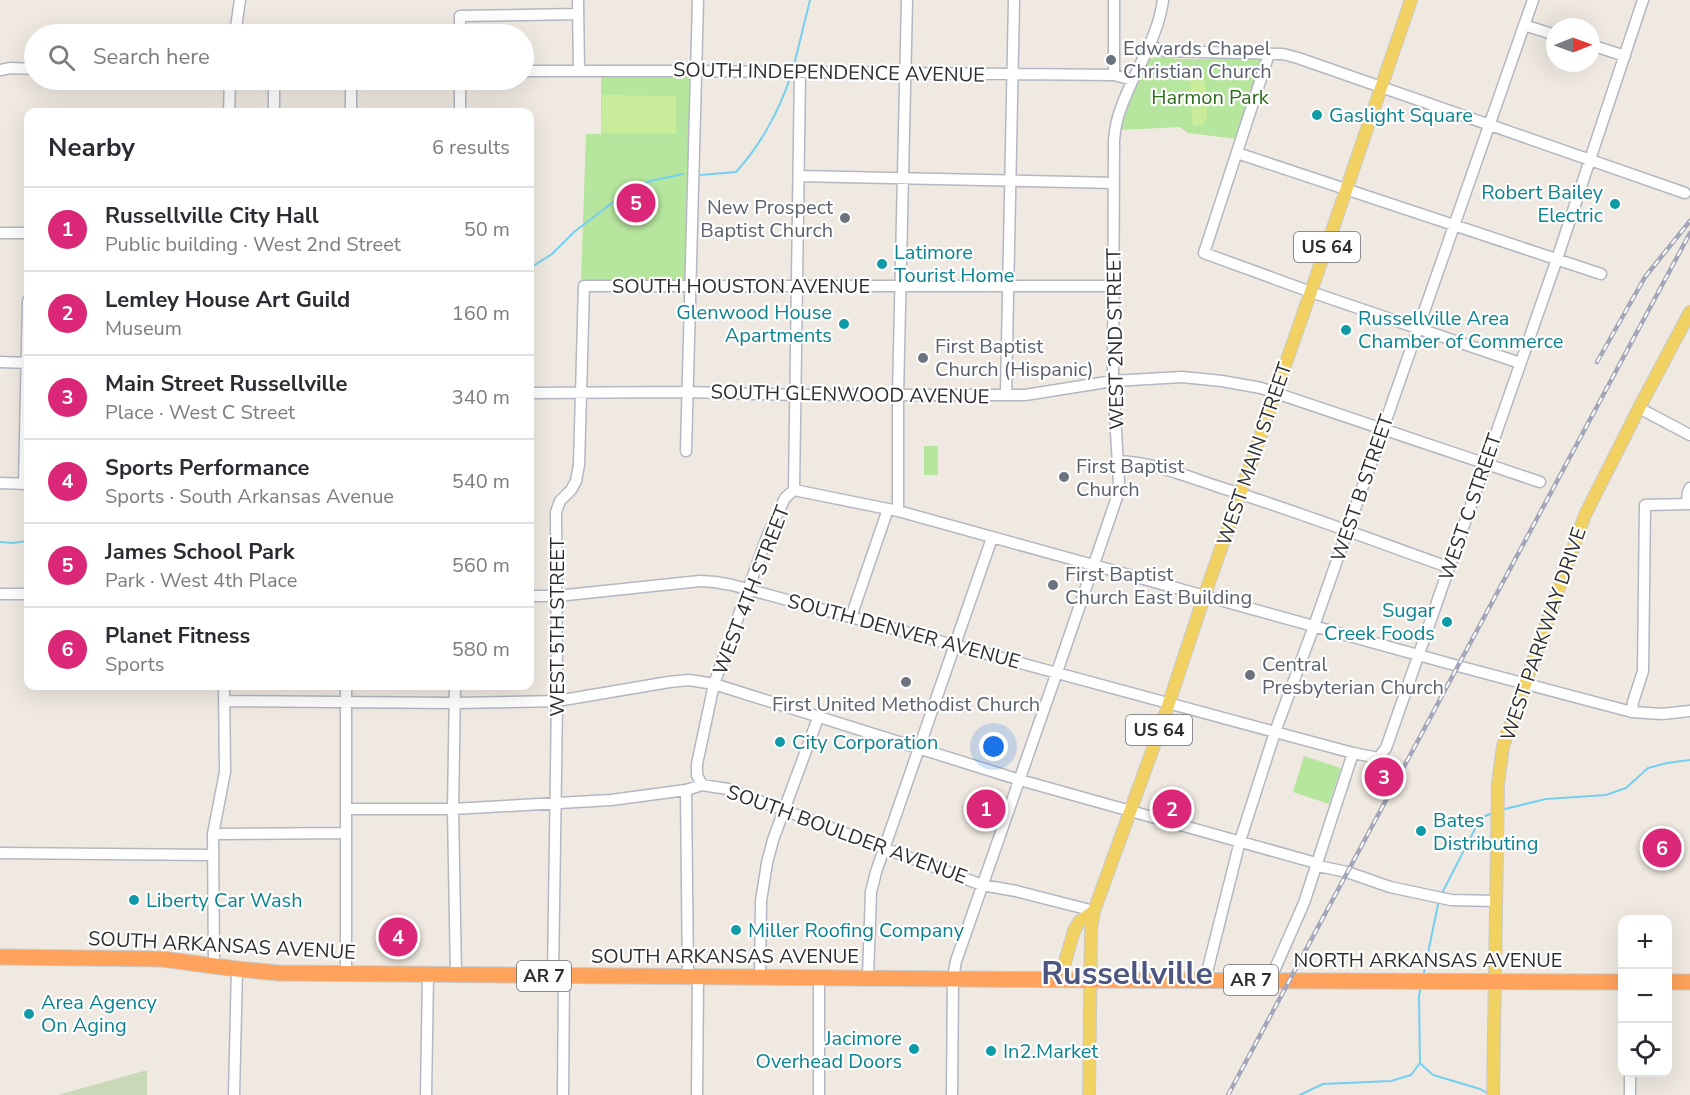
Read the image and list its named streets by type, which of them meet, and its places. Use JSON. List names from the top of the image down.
{
  "streets": {
    "highway": ["SOUTH ARKANSAS AVENUE", "NORTH ARKANSAS AVENUE", "AR 7"],
    "main road": ["US 64", "WEST MAIN STREET", "WEST PARKWAY DRIVE"],
    "street": [
      "SOUTH INDEPENDENCE AVENUE",
      "SOUTH HOUSTON AVENUE",
      "WEST 2ND STREET",
      "SOUTH GLENWOOD AVENUE",
      "WEST B STREET",
      "WEST C STREET",
      "WEST 4TH STREET",
      "WEST 5TH STREET",
      "SOUTH DENVER AVENUE",
      "SOUTH BOULDER AVENUE"
    ]
  },
  "crossings": [
    ["SOUTH INDEPENDENCE AVENUE", "WEST 2ND STREET"],
    ["SOUTH INDEPENDENCE AVENUE", "WEST 4TH STREET"],
    ["US 64", "WEST MAIN STREET"],
    ["US 64", "SOUTH ARKANSAS AVENUE"],
    ["US 64", "NORTH ARKANSAS AVENUE"],
    ["SOUTH HOUSTON AVENUE", "WEST 2ND STREET"],
    ["SOUTH HOUSTON AVENUE", "WEST 4TH STREET"],
    ["SOUTH HOUSTON AVENUE", "WEST 5TH STREET"],
    ["WEST 2ND STREET", "SOUTH GLENWOOD AVENUE"],
    ["WEST 2ND STREET", "SOUTH DENVER AVENUE"],
    ["WEST 2ND STREET", "SOUTH BOULDER AVENUE"],
    ["WEST 2ND STREET", "SOUTH ARKANSAS AVENUE"],
    ["SOUTH GLENWOOD AVENUE", "WEST MAIN STREET"],
    ["SOUTH GLENWOOD AVENUE", "WEST B STREET"],
    ["SOUTH GLENWOOD AVENUE", "WEST C STREET"],
    ["SOUTH GLENWOOD AVENUE", "WEST 4TH STREET"],
    ["SOUTH GLENWOOD AVENUE", "WEST 5TH STREET"],
    ["WEST MAIN STREET", "SOUTH DENVER AVENUE"],
    ["WEST MAIN STREET", "SOUTH BOULDER AVENUE"],
    ["WEST MAIN STREET", "SOUTH ARKANSAS AVENUE"],
    ["WEST MAIN STREET", "NORTH ARKANSAS AVENUE"],
    ["WEST B STREET", "SOUTH DENVER AVENUE"],
    ["WEST B STREET", "NORTH ARKANSAS AVENUE"],
    ["WEST C STREET", "SOUTH DENVER AVENUE"],
    ["WEST 4TH STREET", "SOUTH DENVER AVENUE"],
    ["WEST 4TH STREET", "SOUTH BOULDER AVENUE"],
    ["WEST 5TH STREET", "SOUTH DENVER AVENUE"],
    ["WEST 5TH STREET", "SOUTH BOULDER AVENUE"],
    ["WEST 5TH STREET", "SOUTH ARKANSAS AVENUE"],
    ["WEST PARKWAY DRIVE", "NORTH ARKANSAS AVENUE"],
    ["SOUTH ARKANSAS AVENUE", "NORTH ARKANSAS AVENUE"]
  ],
  "districts": ["Russellville"],
  "parks": ["Harmon Park"],
  "places": [
    "Edwards Chapel Christian Church",
    "Gaslight Square",
    "Robert Bailey Electric",
    "New Prospect Baptist Church",
    "Latimore Tourist Home",
    "Glenwood House Apartments",
    "Russellville Area Chamber of Commerce",
    "First Baptist Church (Hispanic)",
    "First Baptist Church",
    "First Baptist Church East Building",
    "Sugar Creek Foods",
    "Central Presbyterian Church",
    "First United Methodist Church",
    "City Corporation",
    "Bates Distributing",
    "Liberty Car Wash",
    "Miller Roofing Company",
    "Area Agency On Aging",
    "Jacimore Overhead Doors",
    "In2.Market"
  ],
  "north": "right",
  "page": {
    "search": "Search here",
    "heading": ["Nearby", "6 results"],
    "pins": [
      "5",
      "3",
      "1",
      "2",
      "6",
      "4"
    ],
    "list": [
      {
        "mark": "1",
        "name": "Russellville City Hall",
        "note": "Public building · West 2nd Street",
        "value": "50 m"
      },
      {
        "mark": "2",
        "name": "Lemley House Art Guild",
        "note": "Museum",
        "value": "160 m"
      },
      {
        "mark": "3",
        "name": "Main Street Russellville",
        "note": "Place · West C Street",
        "value": "340 m"
      },
      {
        "mark": "4",
        "name": "Sports Performance",
        "note": "Sports · South Arkansas Avenue",
        "value": "540 m"
      },
      {
        "mark": "5",
        "name": "James School Park",
        "note": "Park · West 4th Place",
        "value": "560 m"
      },
      {
        "mark": "6",
        "name": "Planet Fitness",
        "note": "Sports",
        "value": "580 m"
      }
    ],
    "map_buttons": ["+", "−"]
  }
}
